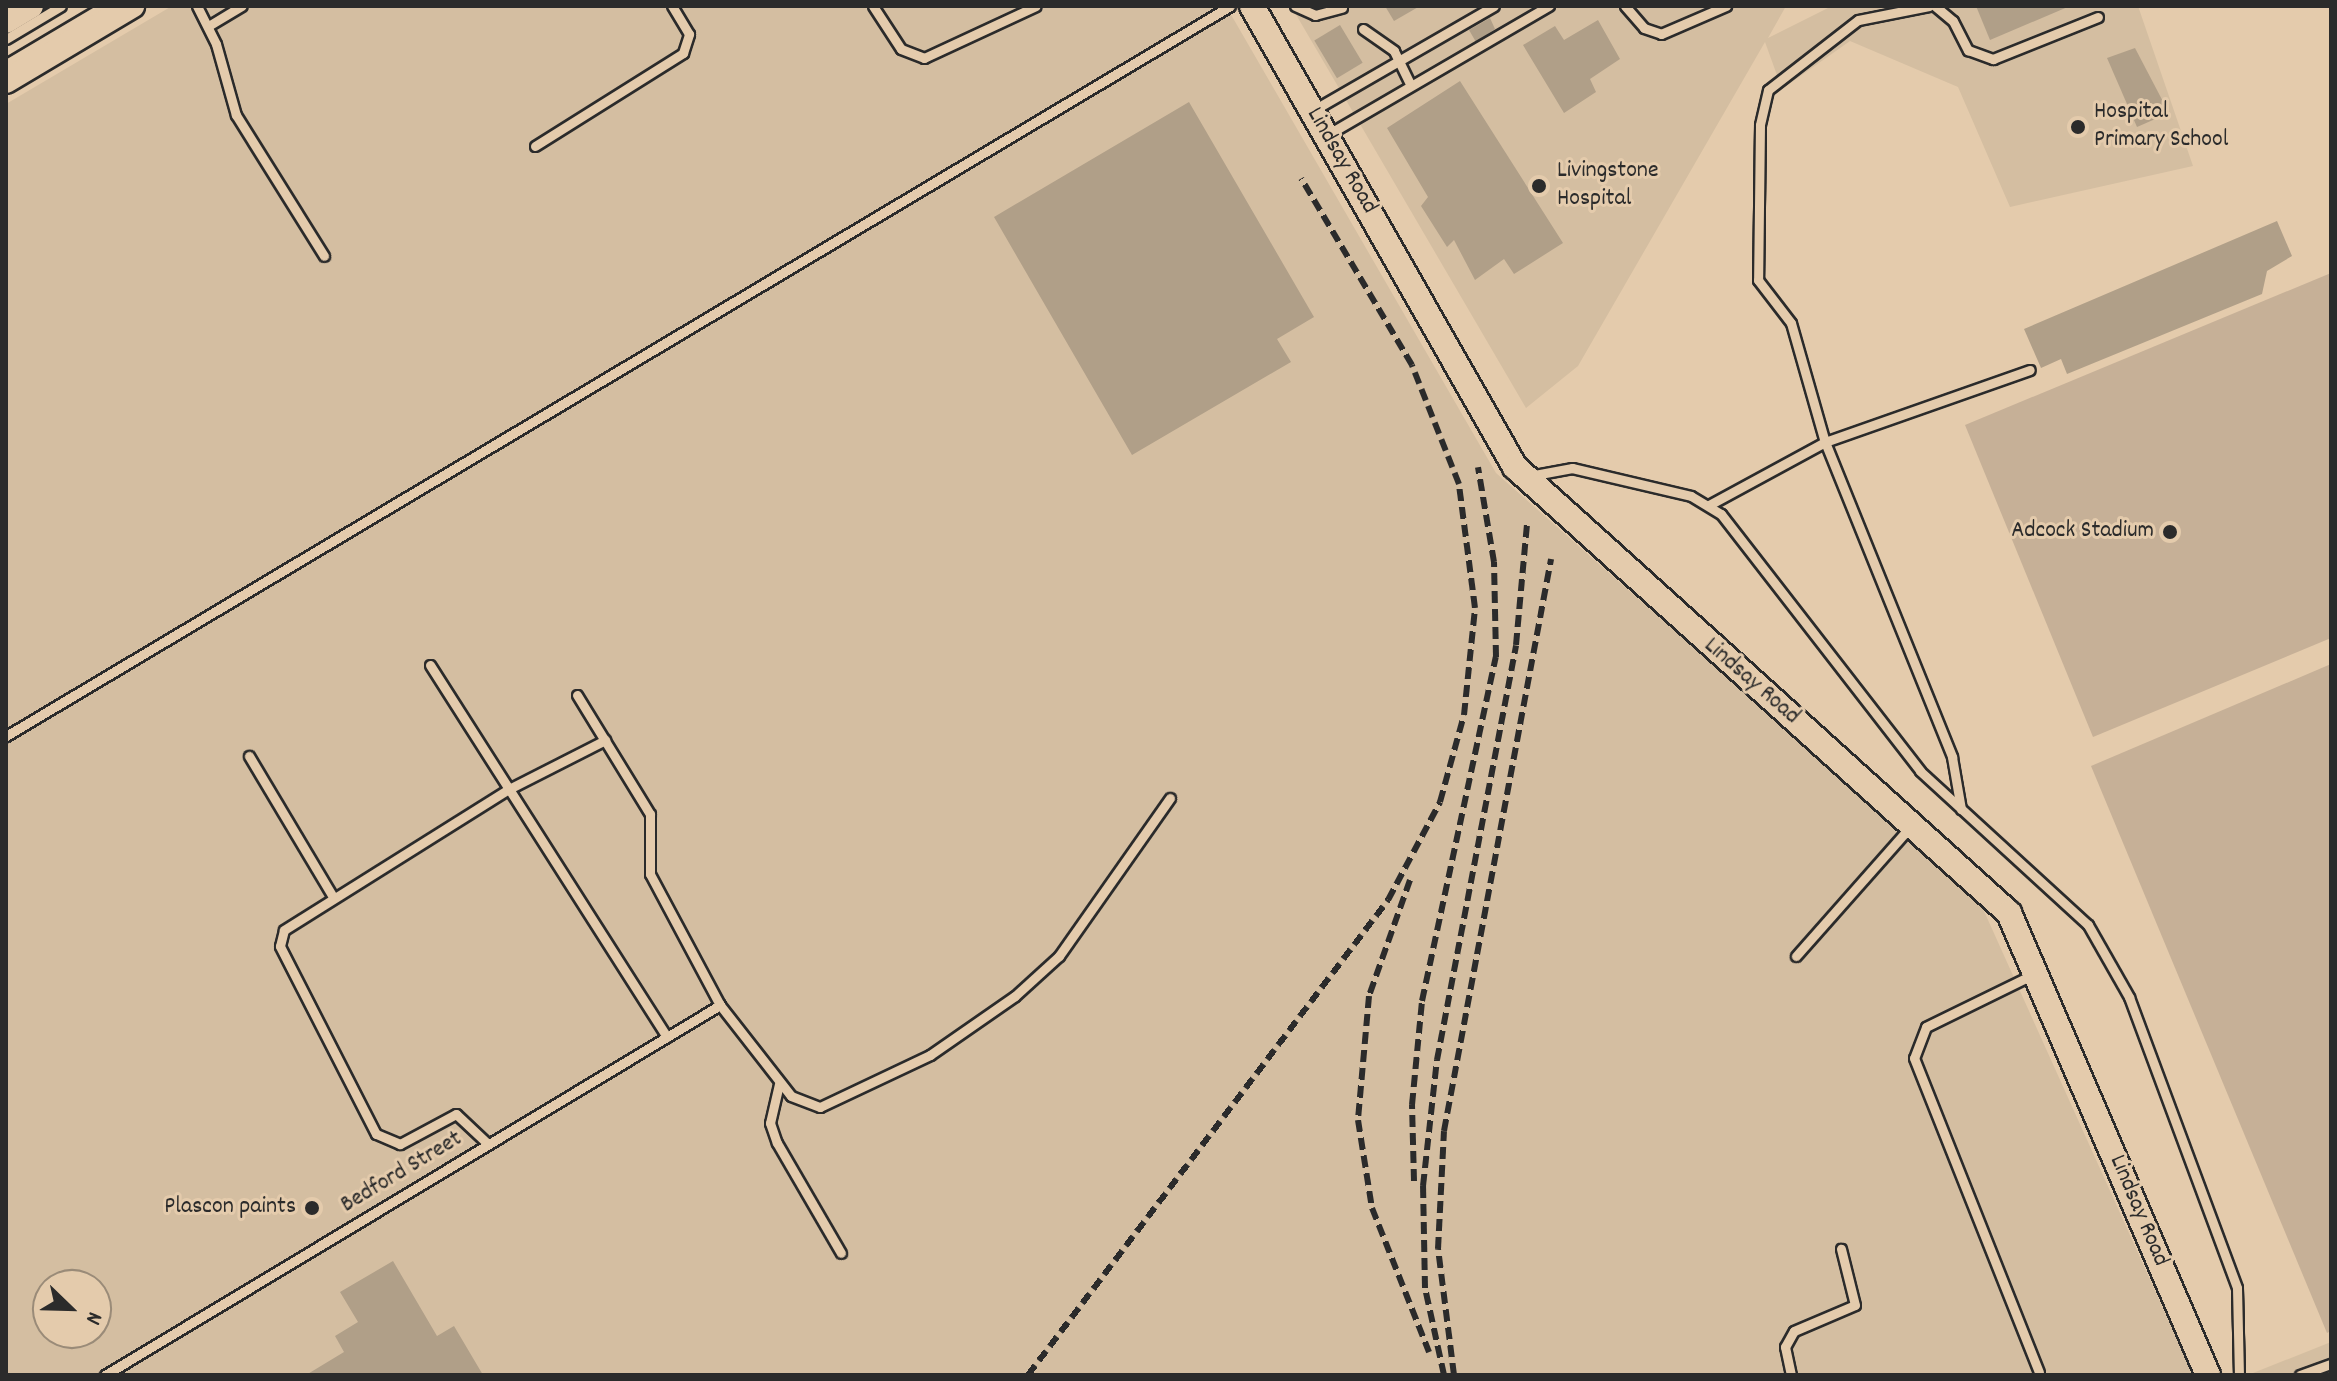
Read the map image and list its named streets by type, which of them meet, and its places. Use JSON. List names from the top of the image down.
{
  "streets": {
    "street": ["Lindsay Road"],
    "lane": ["Bedford Street"]
  },
  "places": [
    "Hospital Primary School",
    "Livingstone Hospital",
    "Adcock Stadium",
    "Plascon paints"
  ],
  "north": "bottom right"
}
